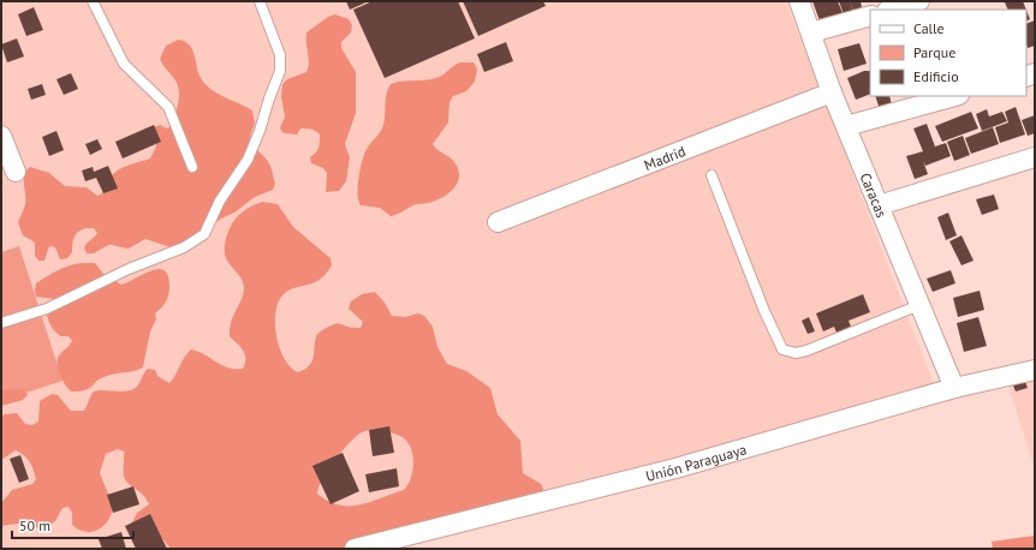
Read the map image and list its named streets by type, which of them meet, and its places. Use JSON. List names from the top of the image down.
{
  "streets": {
    "street": ["Madrid", "Caracas", "Unión Paraguaya"]
  },
  "crossings": [
    ["Madrid", "Caracas"],
    ["Caracas", "Unión Paraguaya"]
  ],
  "legend": ["Calle", "Parque", "Edificio"],
  "scale_bar": "50 m"
}
